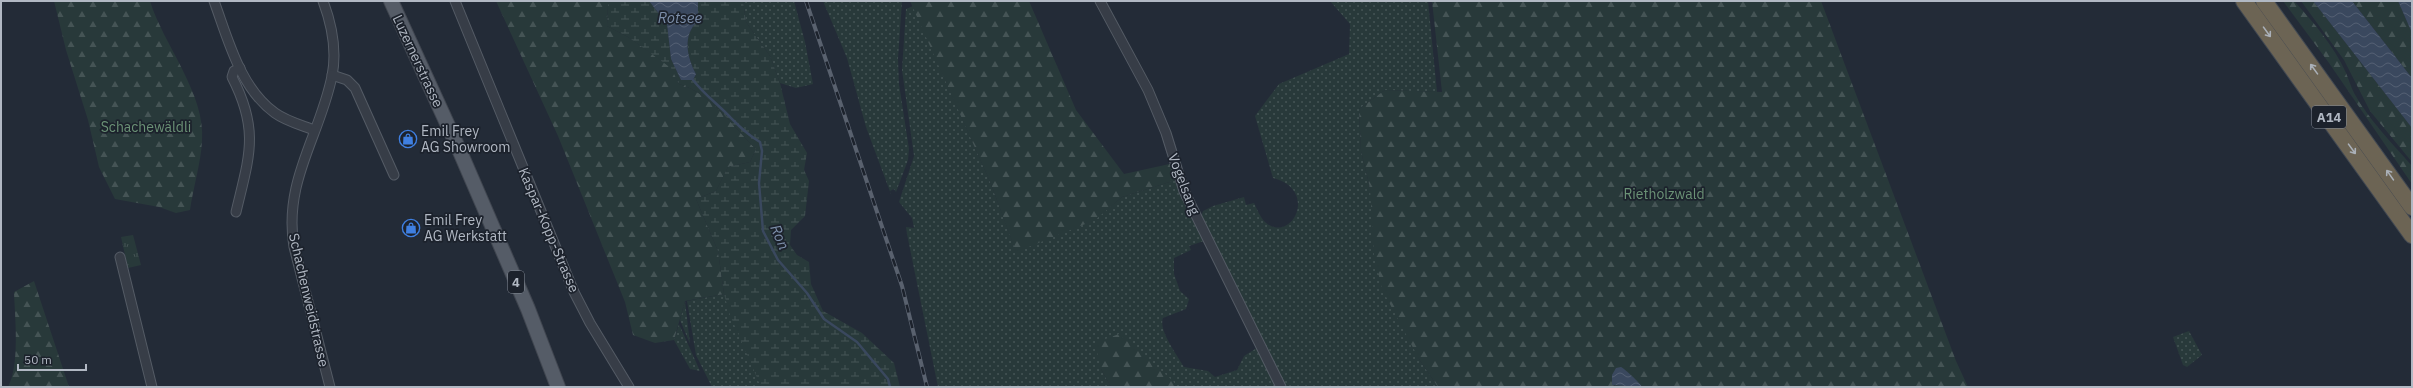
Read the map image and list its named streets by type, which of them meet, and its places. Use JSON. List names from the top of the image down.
{
  "streets": {
    "highway": ["A14"],
    "main road": ["Luzernerstrasse", "4"],
    "street": ["Vogelsang", "Kaspar-Kopp-Strasse", "Schachenweidstrasse"]
  },
  "water": ["Rotsee", "Ron"],
  "parks": ["Schachewäldli", "Rietholzwald"],
  "places": {
    "shop": ["Emil Frey AG Showroom", "Emil Frey AG Werkstatt"]
  },
  "scale_bar": "50 m"
}
